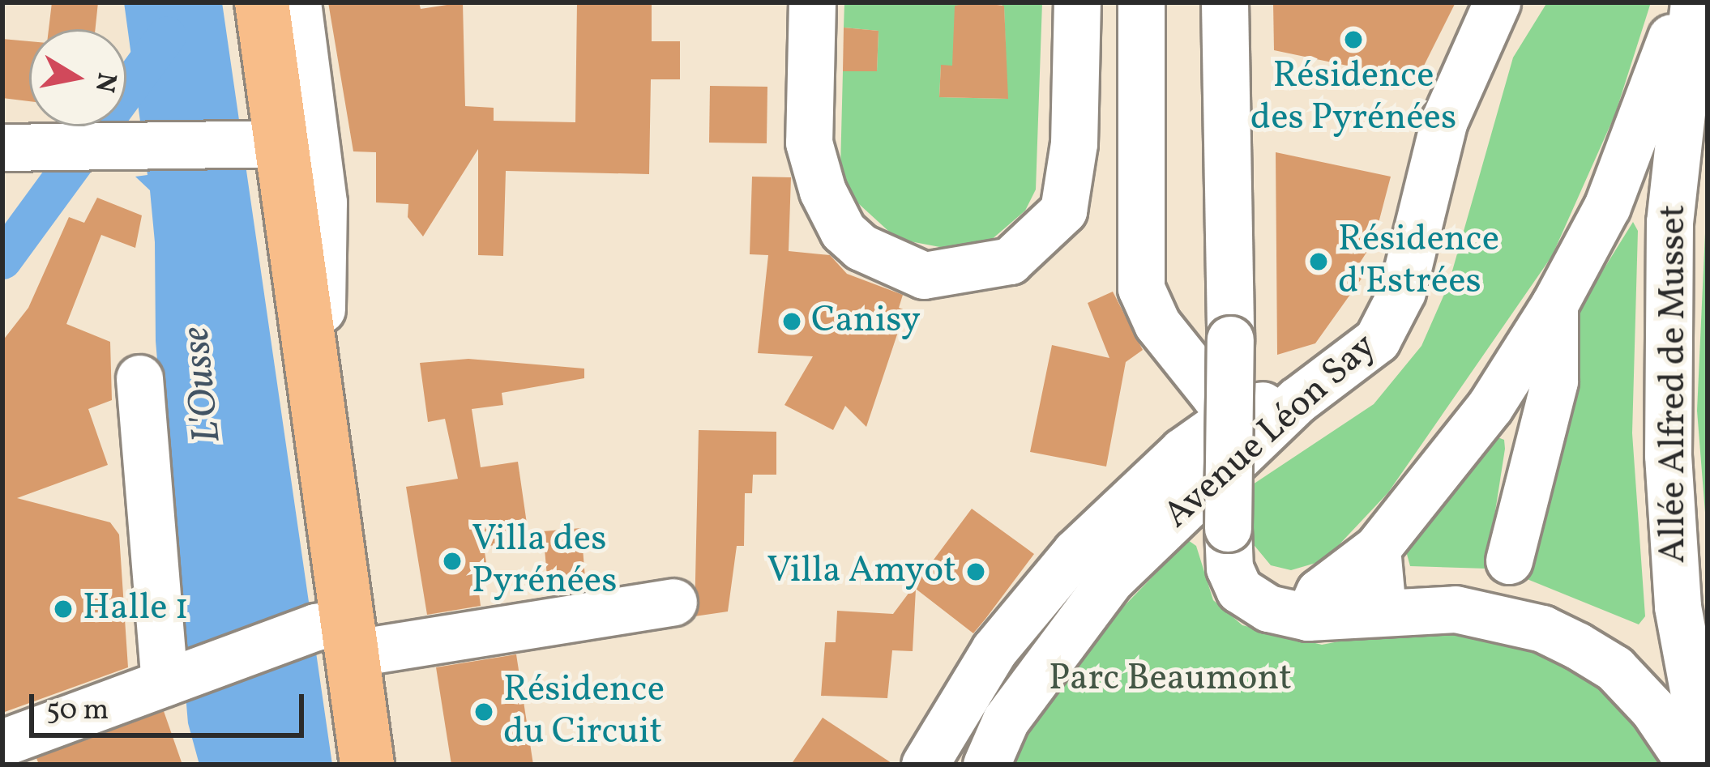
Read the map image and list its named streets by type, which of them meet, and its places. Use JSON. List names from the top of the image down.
{
  "streets": {
    "street": ["Allée Alfred de Musset", "Avenue Léon Say"]
  },
  "water": ["L'Ousse"],
  "parks": ["Parc Beaumont"],
  "places": [
    "Résidence des Pyrénées",
    "Résidence d'Estrées",
    "Canisy",
    "Villa des Pyrénées",
    "Villa Amyot",
    "Halle 1",
    "Résidence du Circuit"
  ],
  "scale_bar": "50 m",
  "north": "right"
}
